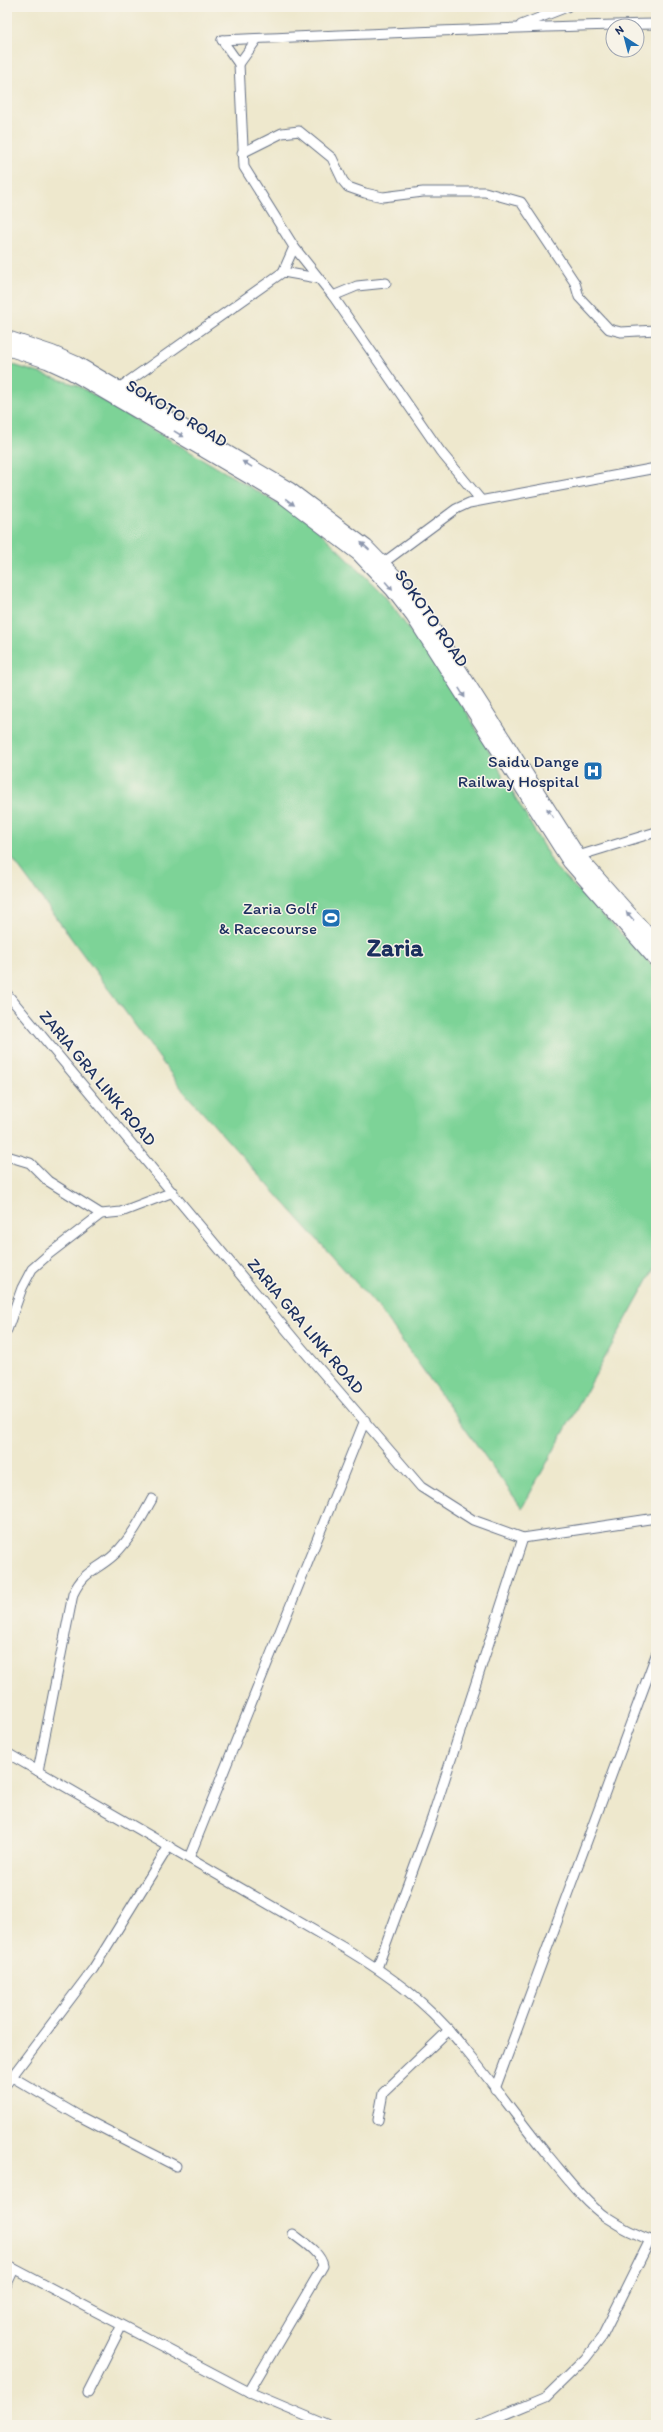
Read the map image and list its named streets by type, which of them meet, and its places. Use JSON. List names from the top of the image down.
{
  "streets": {
    "main road": ["SOKOTO ROAD"],
    "street": ["ZARIA GRA LINK ROAD"]
  },
  "districts": ["Zaria"],
  "places": {
    "hospital": ["Saidu Dange Railway Hospital"],
    "sports": ["Zaria Golf & Racecourse"]
  },
  "north": "top left"
}
